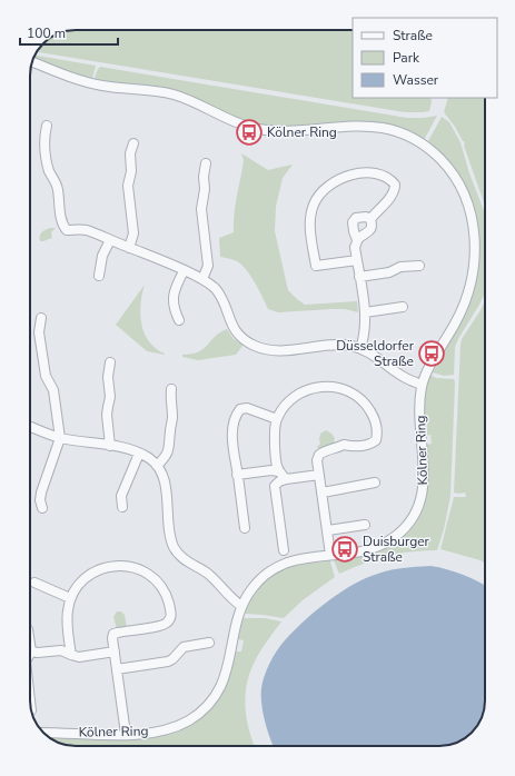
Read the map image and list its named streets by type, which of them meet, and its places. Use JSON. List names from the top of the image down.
{
  "streets": {
    "street": ["Kölner Ring"]
  },
  "places": {
    "bus stop": ["Kölner Ring", "Düsseldorfer Straße", "Duisburger Straße"]
  },
  "legend": ["Straße", "Park", "Wasser"],
  "scale_bar": "100 m"
}
